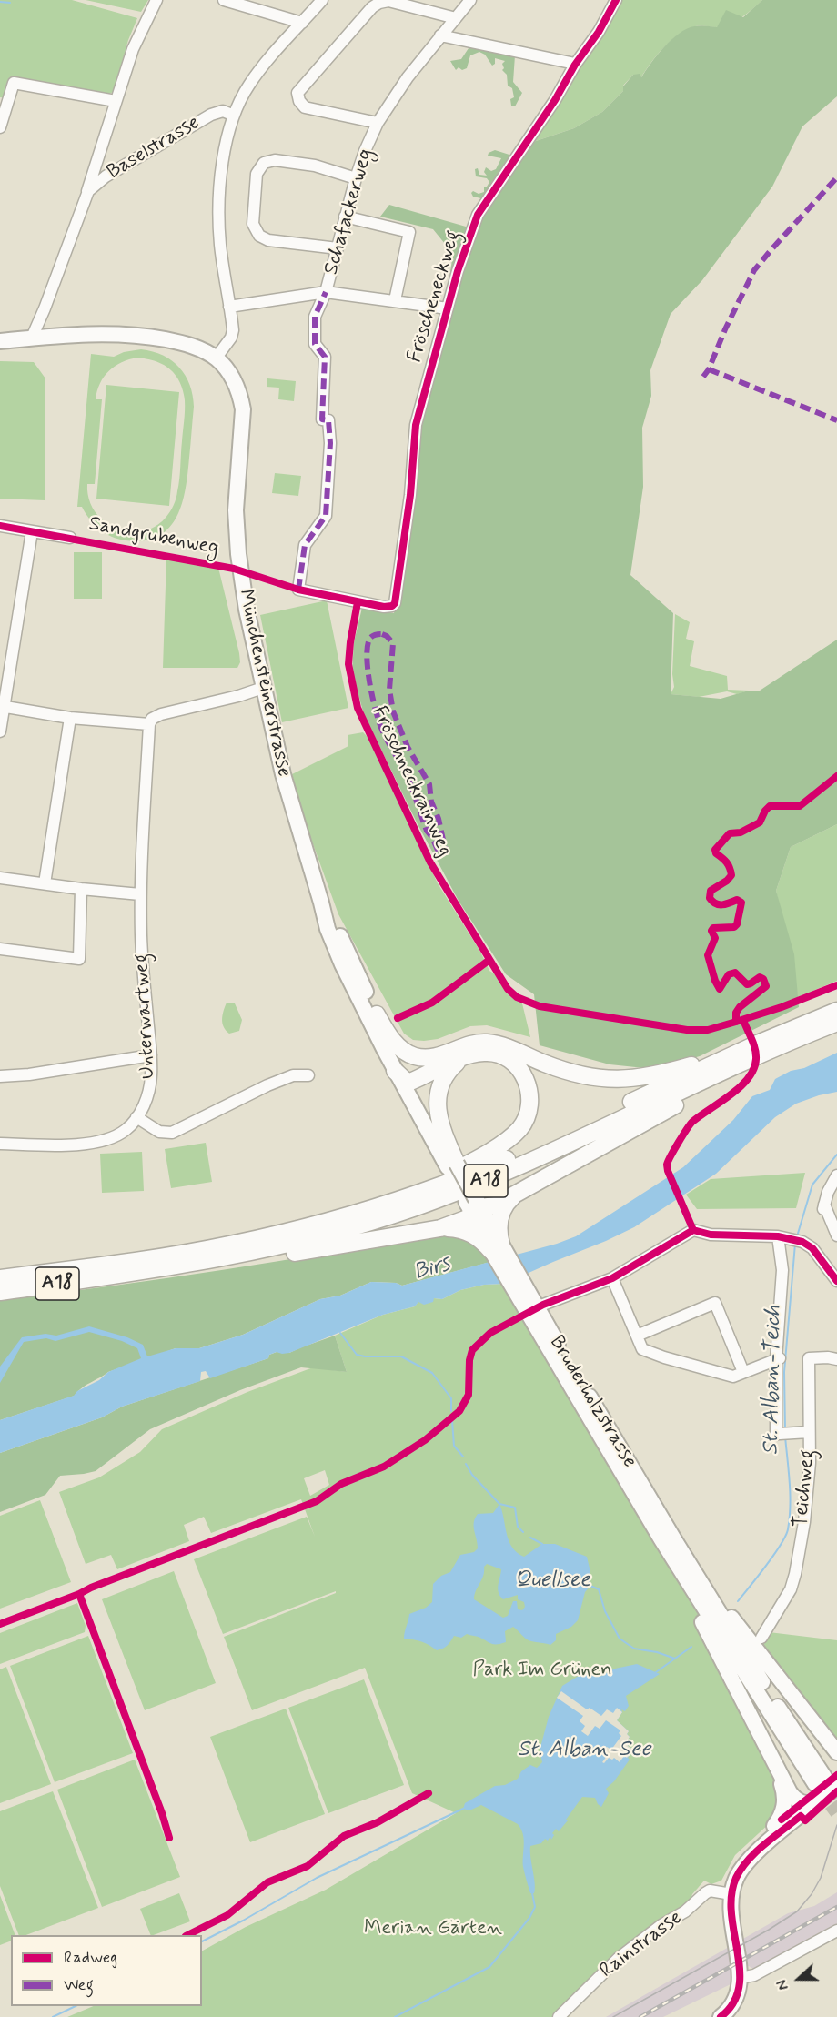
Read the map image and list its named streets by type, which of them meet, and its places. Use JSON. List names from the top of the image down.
{
  "streets": {
    "highway": ["A18"],
    "main road": ["Münchensteinerstrasse", "Bruderholzstrasse"],
    "street": [
      "Baselstrasse",
      "Schafackerweg",
      "Fröscheneckweg",
      "Sandgrubenweg",
      "Unterwartweg",
      "Teichweg",
      "Rainstrasse"
    ],
    "cycle path": ["Fröschneckrainweg"]
  },
  "crossings": [
    ["Schafackerweg", "Fröscheneckweg"]
  ],
  "water": [
    "Birs",
    "St. Alban-Teich",
    "Quellsee",
    "St. Alban-See"
  ],
  "parks": ["Park Im Grünen", "Merian Gärten"],
  "legend": ["Radweg", "Weg"],
  "north": "left"
}
